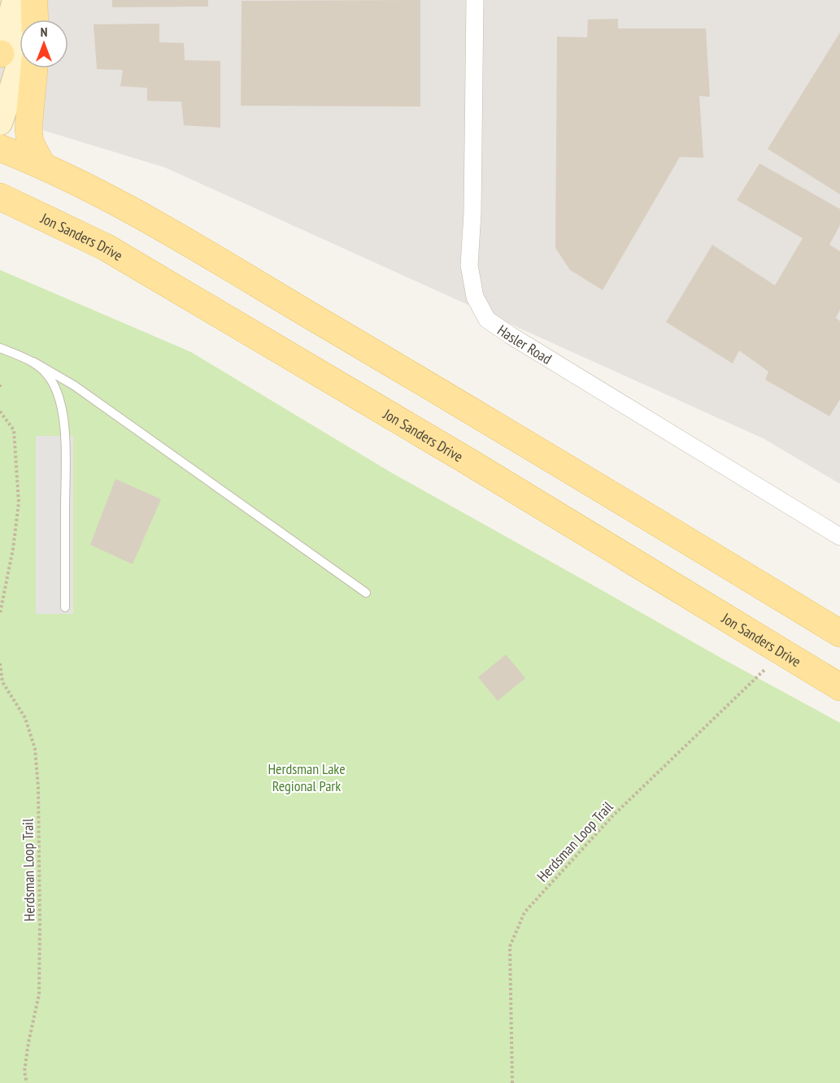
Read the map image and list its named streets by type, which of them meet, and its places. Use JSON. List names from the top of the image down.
{
  "streets": {
    "main road": ["Jon Sanders Drive"],
    "street": ["Hasler Road"],
    "path": ["Herdsman Loop Trail"]
  },
  "parks": ["Herdsman Lake Regional Park"],
  "north": "top"
}
